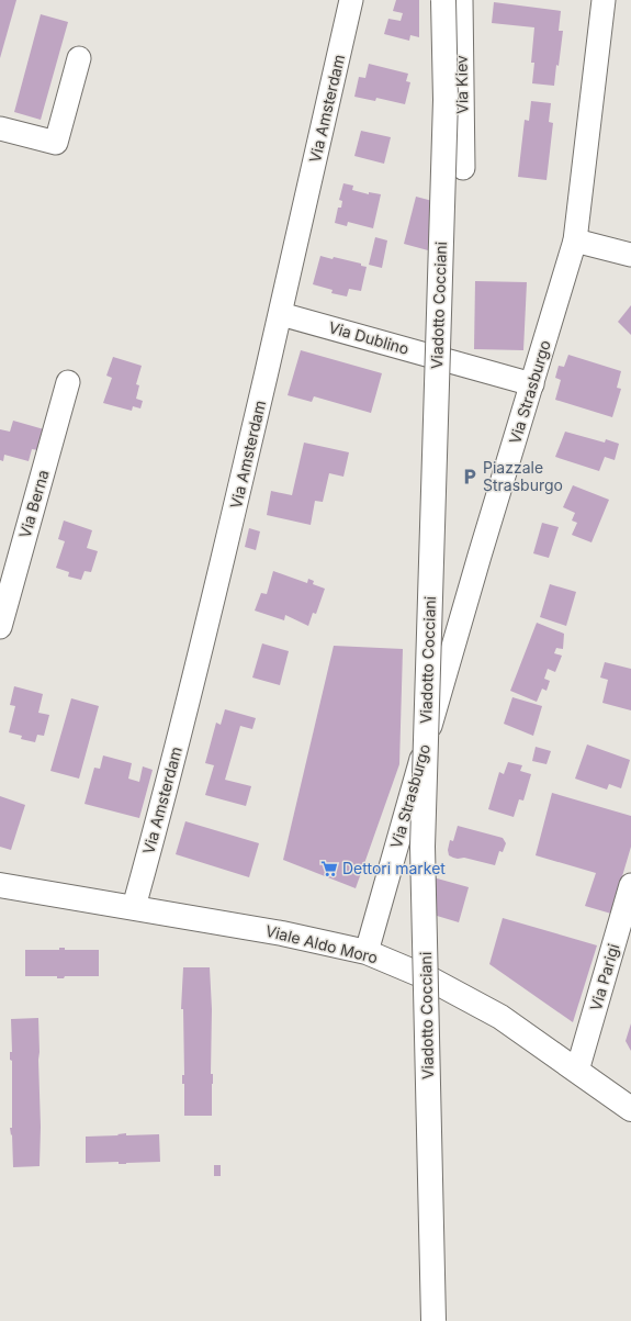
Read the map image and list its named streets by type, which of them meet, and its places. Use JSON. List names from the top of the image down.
{
  "streets": {
    "main road": ["Viadotto Cocciani", "Viale Aldo Moro"],
    "street": [
      "Via Kiev",
      "Via Amsterdam",
      "Via Dublino",
      "Via Strasburgo",
      "Via Berna",
      "Via Parigi"
    ]
  },
  "crossings": [
    ["Via Amsterdam", "Via Dublino"],
    ["Via Amsterdam", "Viale Aldo Moro"],
    ["Via Dublino", "Via Strasburgo"],
    ["Via Strasburgo", "Viale Aldo Moro"],
    ["Viale Aldo Moro", "Via Parigi"]
  ],
  "places": {
    "parking": ["Piazzale Strasburgo"],
    "supermarket": ["Dettori market"]
  }
}
